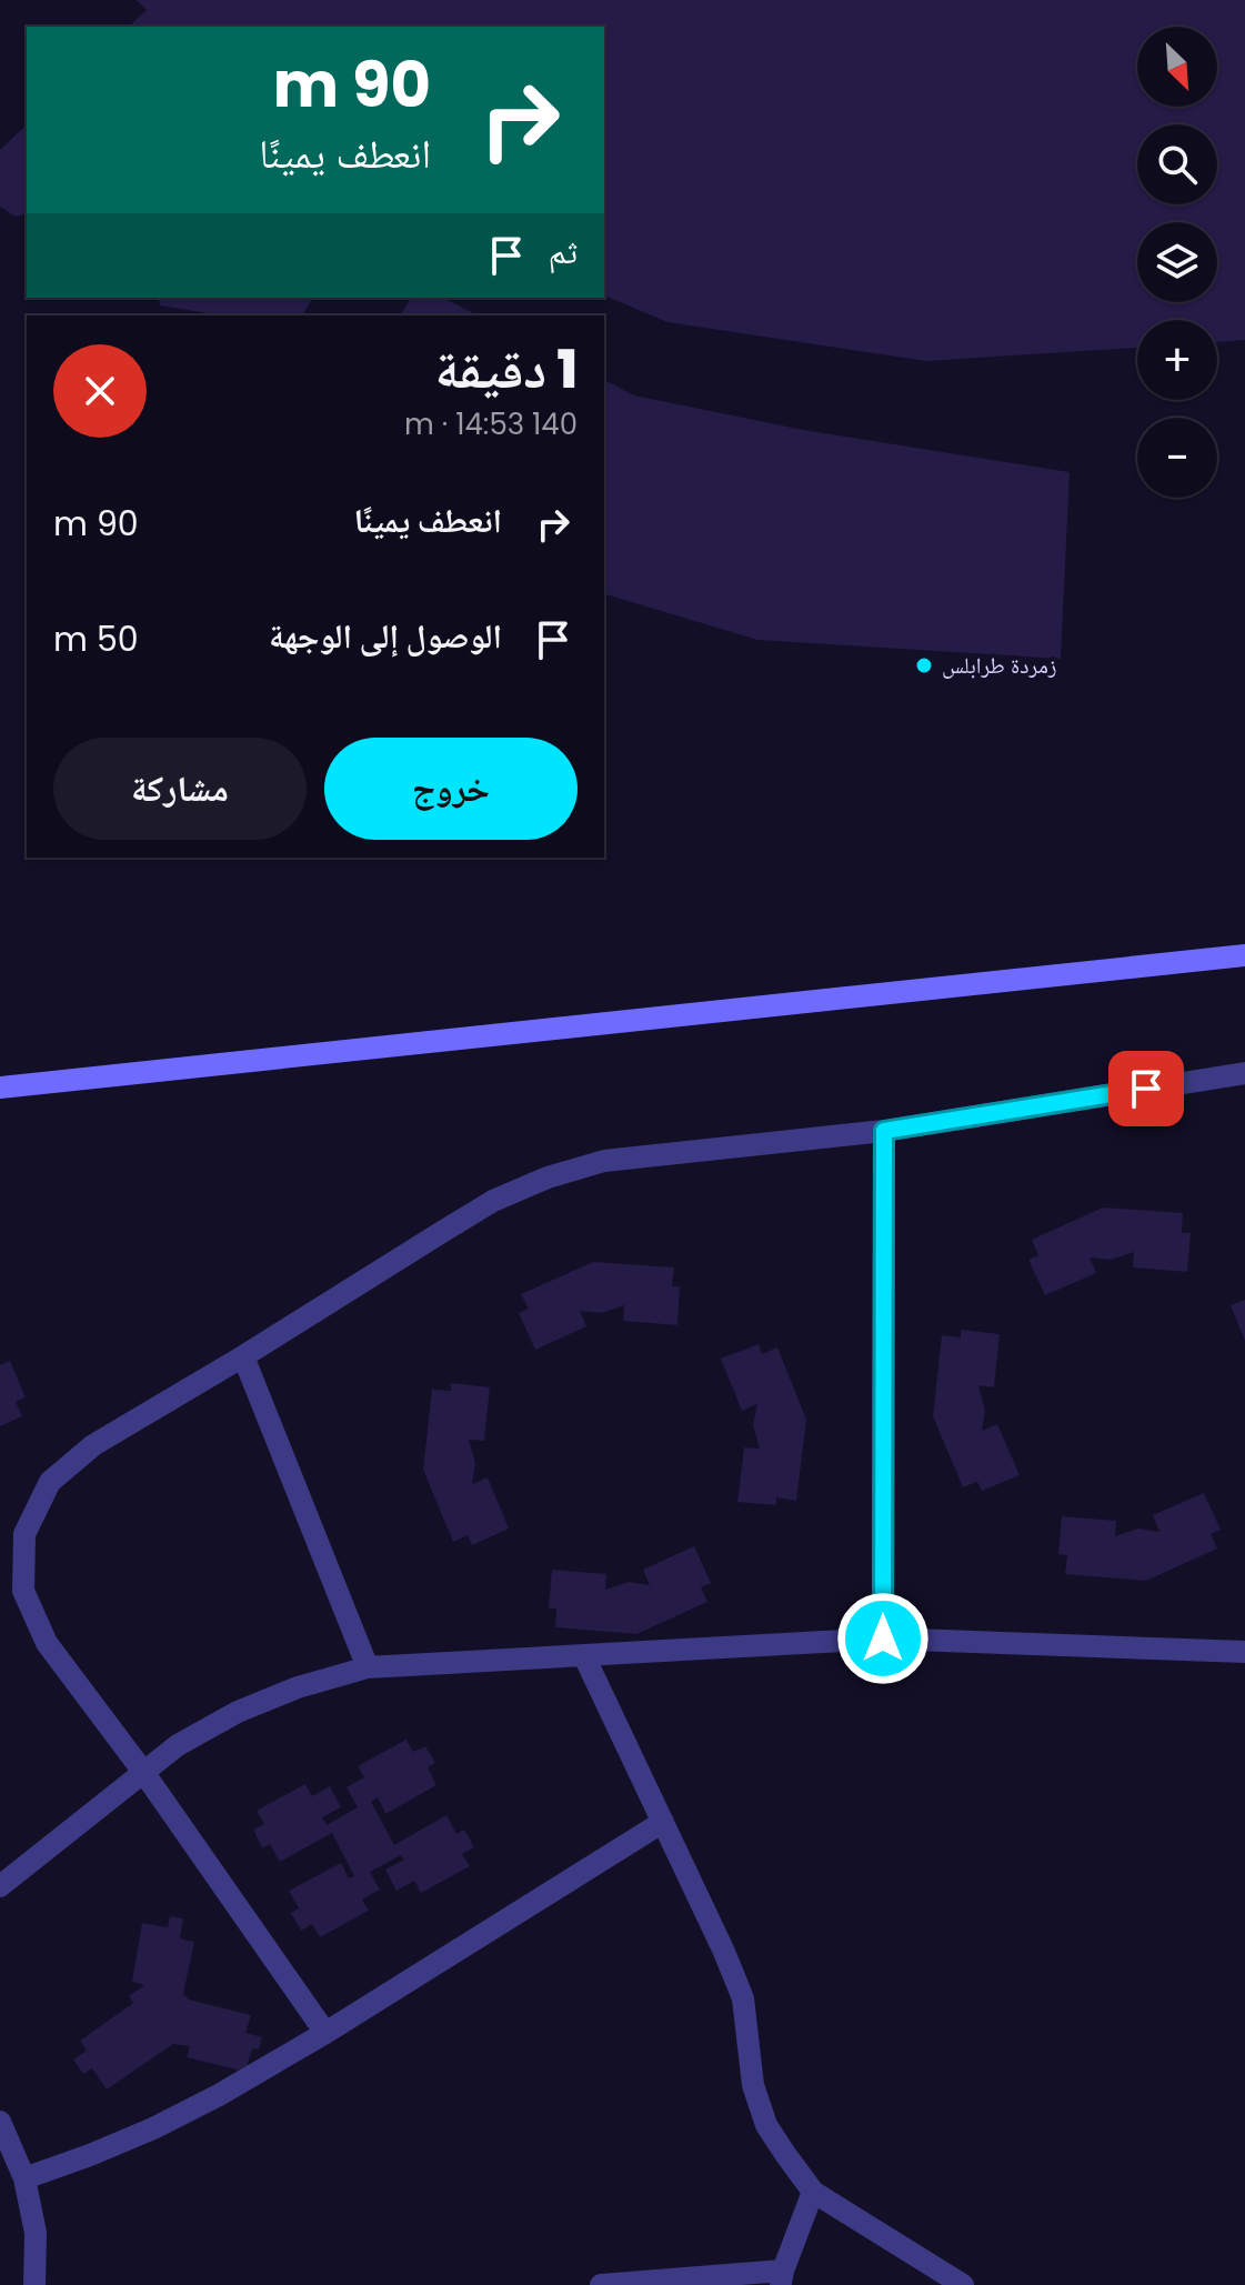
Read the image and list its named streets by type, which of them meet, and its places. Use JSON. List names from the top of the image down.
{
  "places": ["زمردة طرابلس"],
  "north": "bottom right",
  "page": {
    "map_buttons": ["+", "−"],
    "turn": ["90 m", "انعطف يمينًا"],
    "then": "ثم",
    "heading": ["1 دقيقة", "140 m · 14:53"],
    "list": [
      {
        "name": "انعطف يمينًا",
        "value": "90 m"
      },
      {
        "name": "الوصول إلى الوجهة",
        "value": "50 m"
      }
    ],
    "buttons": ["خروج", "مشاركة"]
  }
}
